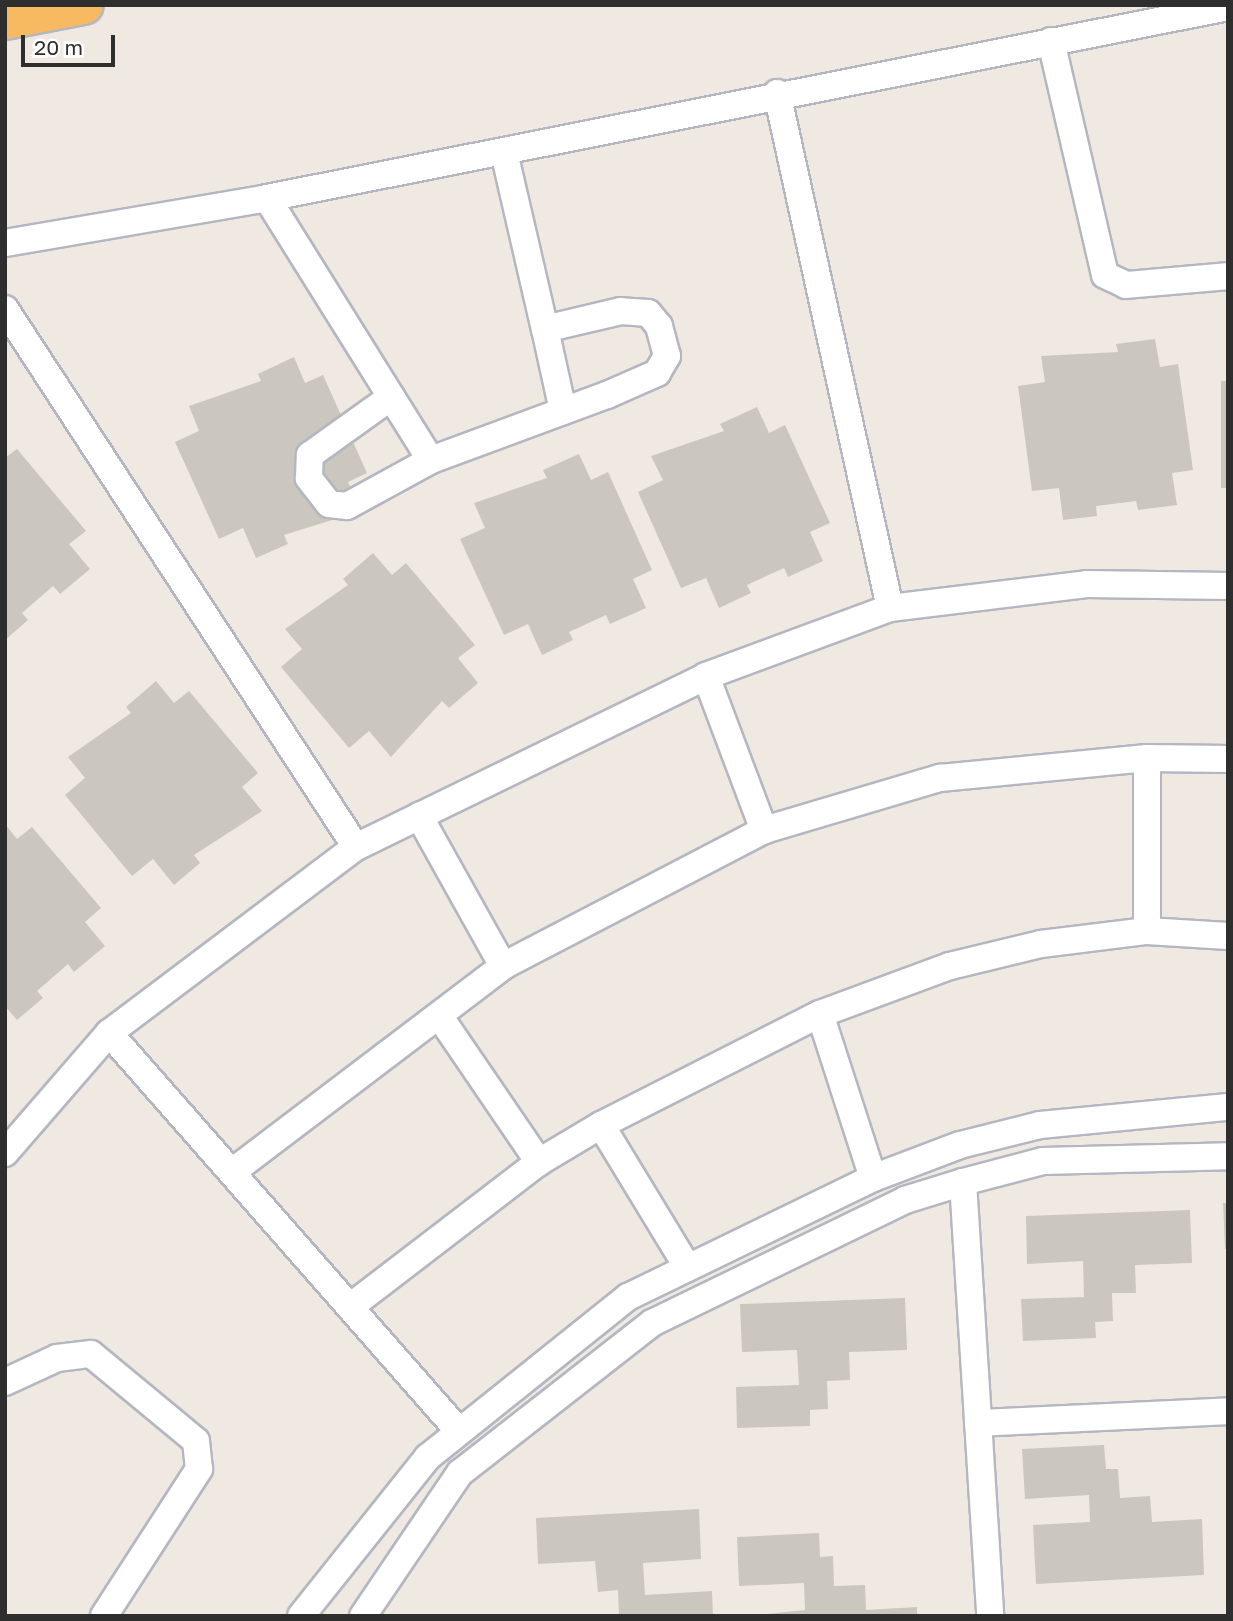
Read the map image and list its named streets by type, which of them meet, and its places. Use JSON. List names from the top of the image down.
{
  "scale_bar": "20 m"
}
